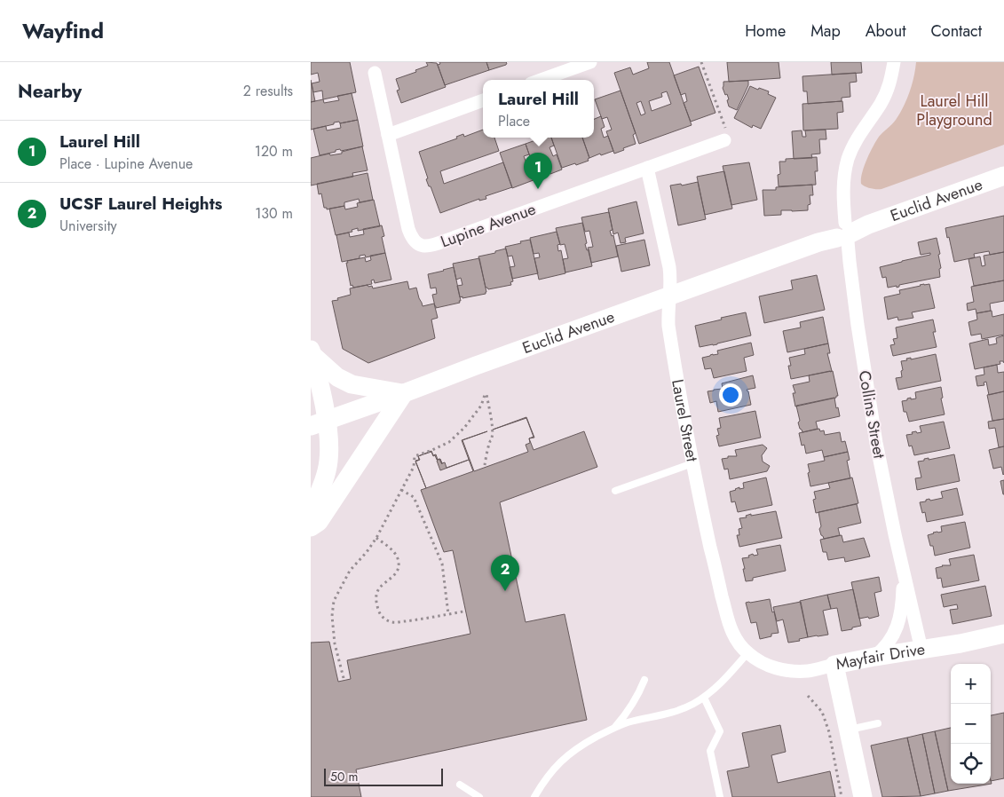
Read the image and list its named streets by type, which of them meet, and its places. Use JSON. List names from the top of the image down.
{
  "streets": {
    "street": [
      "Euclid Avenue",
      "Lupine Avenue",
      "Collins Street",
      "Laurel Street",
      "Mayfair Drive"
    ]
  },
  "crossings": [
    ["Euclid Avenue", "Collins Street"],
    ["Euclid Avenue", "Laurel Street"],
    ["Lupine Avenue", "Laurel Street"],
    ["Collins Street", "Mayfair Drive"],
    ["Laurel Street", "Mayfair Drive"]
  ],
  "parks": ["Laurel Hill Playground"],
  "scale_bar": "50 m",
  "page": {
    "header": "Wayfind",
    "nav": [
      "Home",
      "Map",
      "About",
      "Contact"
    ],
    "heading": ["Nearby", "2 results"],
    "popup": ["Laurel Hill", "Place"],
    "list": [
      {
        "mark": "1",
        "name": "Laurel Hill",
        "note": "Place · Lupine Avenue",
        "value": "120 m"
      },
      {
        "mark": "2",
        "name": "UCSF Laurel Heights",
        "note": "University",
        "value": "130 m"
      }
    ],
    "pins": ["1", "2"],
    "map_buttons": ["+", "−"],
    "scale": "50 m"
  }
}
